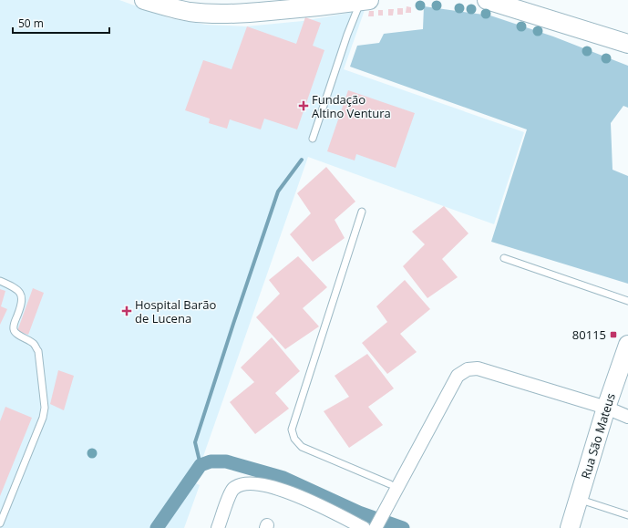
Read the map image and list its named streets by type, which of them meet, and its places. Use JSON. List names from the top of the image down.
{
  "streets": {
    "main road": ["Rua São Mateus"]
  },
  "places": {
    "health": ["Fundação Altino Ventura", "Hospital Barão de Lucena"],
    "transit": ["80115"]
  },
  "scale_bar": "50 m"
}
